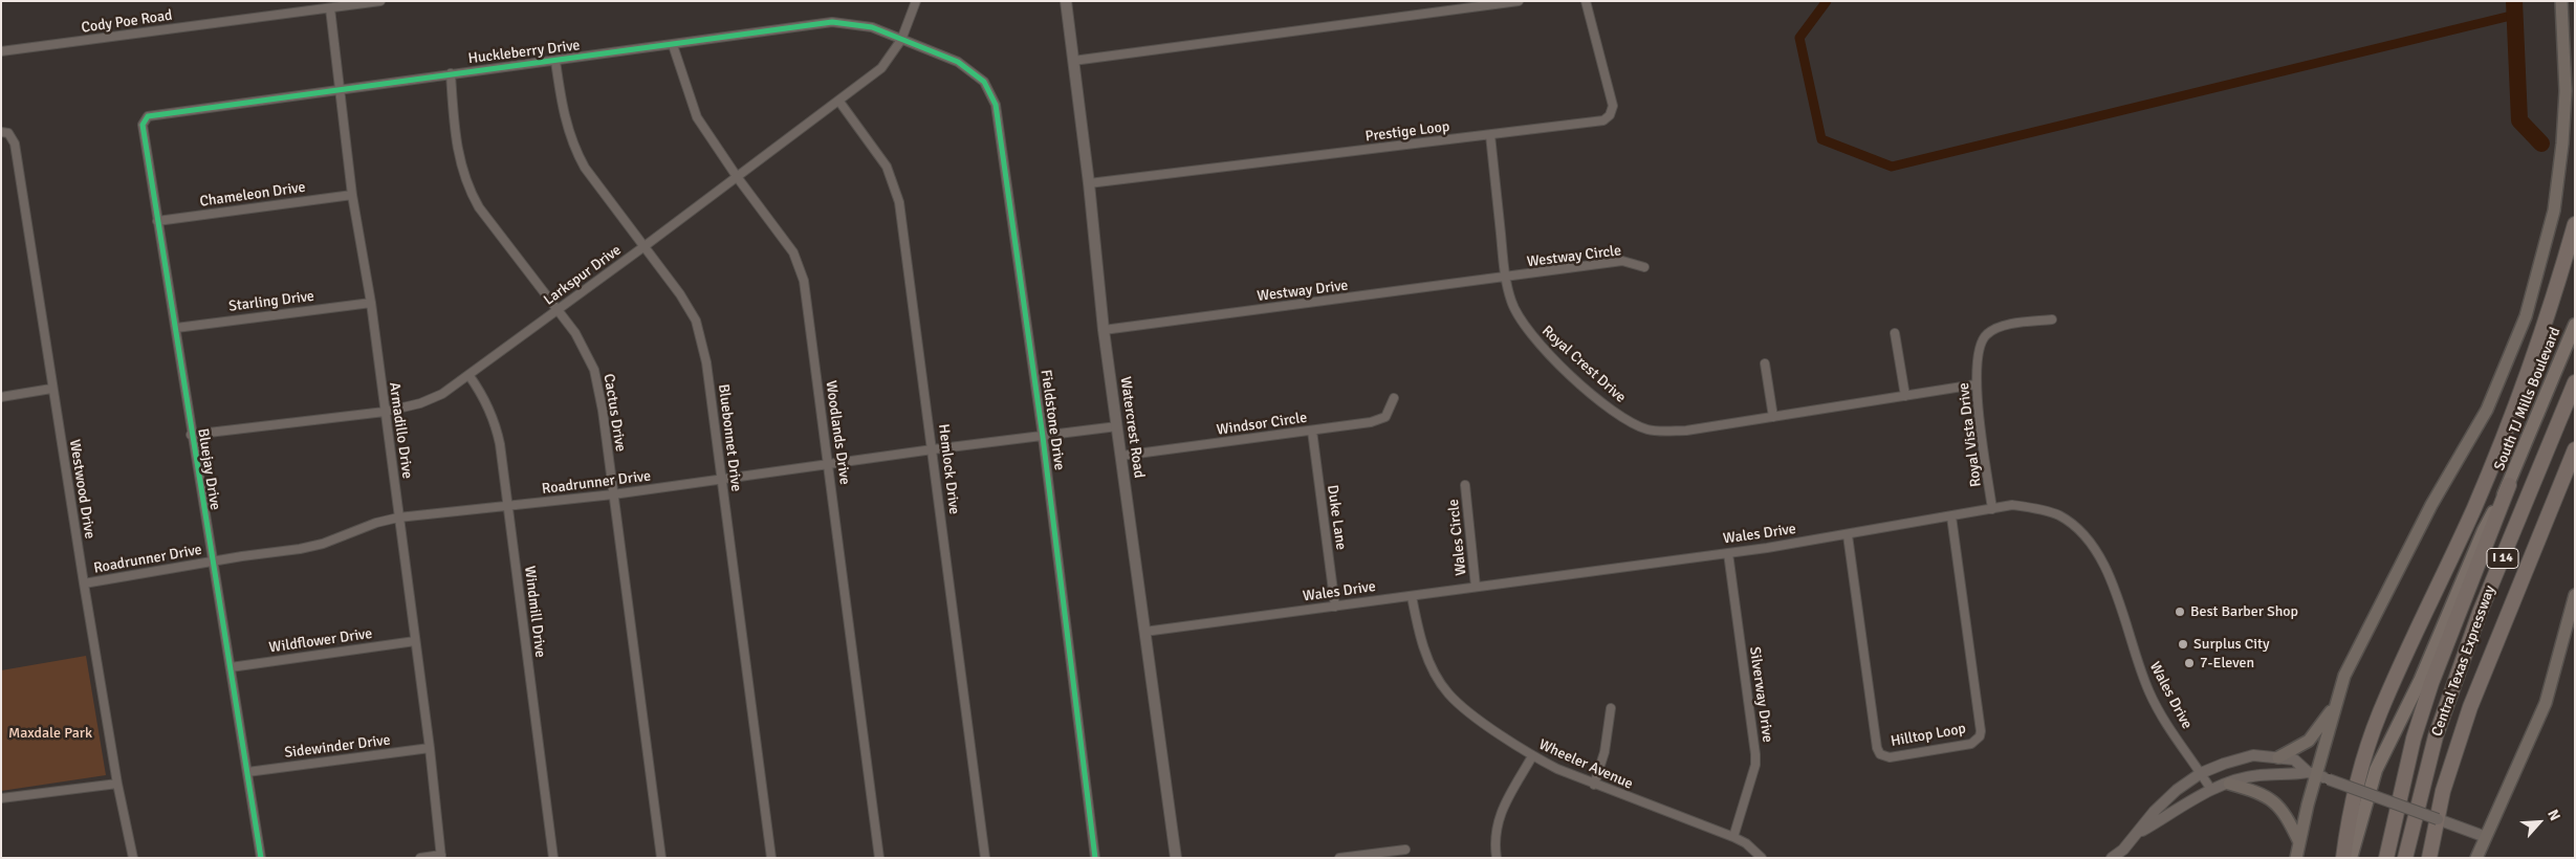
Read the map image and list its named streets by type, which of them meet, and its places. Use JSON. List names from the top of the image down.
{
  "streets": {
    "highway": ["I 14", "Central Texas Expressway"],
    "main road": ["South TJ Mills Boulevard"],
    "street": [
      "Cody Poe Road",
      "Huckleberry Drive",
      "Prestige Loop",
      "Chameleon Drive",
      "Westway Circle",
      "Larkspur Drive",
      "Westway Drive",
      "Starling Drive",
      "Royal Crest Drive",
      "Cactus Drive",
      "Fieldstone Drive",
      "Windsor Circle",
      "Watercrest Road",
      "Armadillo Drive",
      "Woodlands Drive",
      "Royal Vista Drive",
      "Bluebonnet Drive",
      "Bluejay Drive",
      "Hemlock Drive",
      "Roadrunner Drive",
      "Westwood Drive",
      "Duke Lane",
      "Wales Drive",
      "Wales Circle",
      "Windmill Drive",
      "Wildflower Drive",
      "Silverway Drive",
      "Hilltop Loop",
      "Sidewinder Drive",
      "Wheeler Avenue"
    ]
  },
  "crossings": [
    ["Cody Poe Road", "Armadillo Drive"],
    ["Huckleberry Drive", "Larkspur Drive"],
    ["Huckleberry Drive", "Cactus Drive"],
    ["Huckleberry Drive", "Fieldstone Drive"],
    ["Huckleberry Drive", "Armadillo Drive"],
    ["Huckleberry Drive", "Woodlands Drive"],
    ["Huckleberry Drive", "Bluebonnet Drive"],
    ["Huckleberry Drive", "Bluejay Drive"],
    ["Prestige Loop", "Royal Crest Drive"],
    ["Prestige Loop", "Watercrest Road"],
    ["Chameleon Drive", "Armadillo Drive"],
    ["Chameleon Drive", "Bluejay Drive"],
    ["Westway Circle", "Westway Drive"],
    ["Westway Circle", "Royal Crest Drive"],
    ["Larkspur Drive", "Cactus Drive"],
    ["Larkspur Drive", "Fieldstone Drive"],
    ["Larkspur Drive", "Armadillo Drive"],
    ["Larkspur Drive", "Woodlands Drive"],
    ["Larkspur Drive", "Bluebonnet Drive"],
    ["Larkspur Drive", "Bluejay Drive"],
    ["Larkspur Drive", "Hemlock Drive"],
    ["Larkspur Drive", "Windmill Drive"],
    ["Westway Drive", "Royal Crest Drive"],
    ["Westway Drive", "Watercrest Road"],
    ["Starling Drive", "Armadillo Drive"],
    ["Starling Drive", "Bluejay Drive"],
    ["Royal Crest Drive", "Royal Vista Drive"],
    ["Cactus Drive", "Roadrunner Drive"],
    ["Fieldstone Drive", "Roadrunner Drive"],
    ["Windsor Circle", "Watercrest Road"],
    ["Windsor Circle", "Duke Lane"],
    ["Watercrest Road", "Roadrunner Drive"],
    ["Watercrest Road", "Wales Drive"],
    ["Armadillo Drive", "Roadrunner Drive"],
    ["Armadillo Drive", "Wildflower Drive"],
    ["Armadillo Drive", "Sidewinder Drive"],
    ["Woodlands Drive", "Roadrunner Drive"],
    ["Royal Vista Drive", "Wales Drive"],
    ["Bluebonnet Drive", "Roadrunner Drive"],
    ["Bluejay Drive", "Roadrunner Drive"],
    ["Bluejay Drive", "Wildflower Drive"],
    ["Bluejay Drive", "Sidewinder Drive"],
    ["Hemlock Drive", "Roadrunner Drive"],
    ["Roadrunner Drive", "Westwood Drive"],
    ["Roadrunner Drive", "Windmill Drive"],
    ["Duke Lane", "Wales Drive"],
    ["Wales Drive", "Wales Circle"],
    ["Wales Drive", "Silverway Drive"],
    ["Wales Drive", "Hilltop Loop"],
    ["Wales Drive", "Wheeler Avenue"],
    ["Silverway Drive", "Wheeler Avenue"]
  ],
  "parks": ["Maxdale Park"],
  "places": ["Best Barber Shop", "Surplus City", "7-Eleven"],
  "north": "top right"
}
